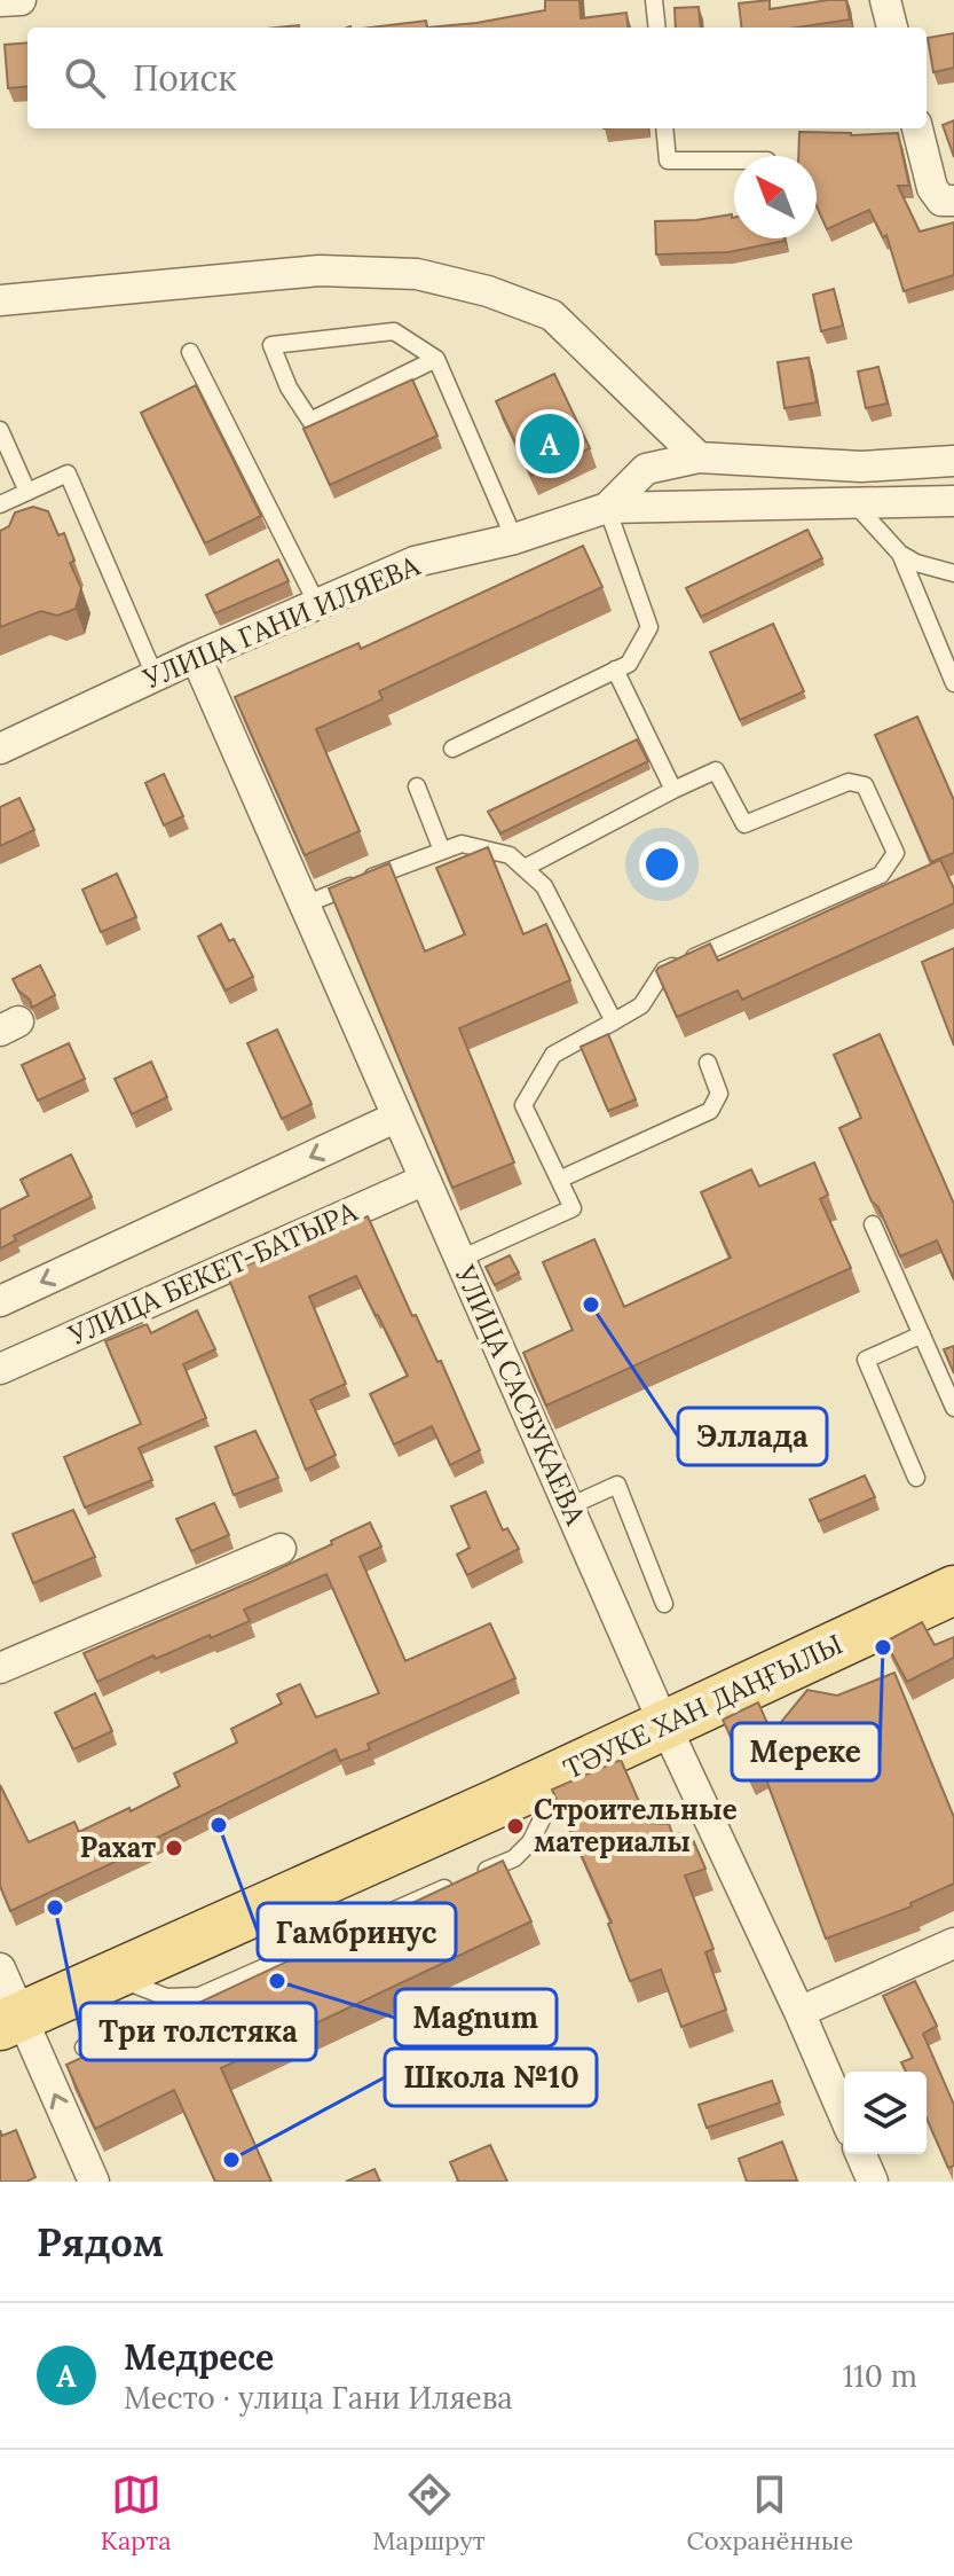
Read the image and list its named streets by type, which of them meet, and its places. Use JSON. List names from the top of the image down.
{
  "streets": {
    "main road": ["ТӘУКЕ ХАН ДАҢҒЫЛЫ"],
    "street": ["УЛИЦА ГАНИ ИЛЯЕВА", "УЛИЦА БЕКЕТ-БАТЫРА", "УЛИЦА САСБУКАЕВА"]
  },
  "crossings": [
    ["УЛИЦА ГАНИ ИЛЯЕВА", "УЛИЦА САСБУКАЕВА"],
    ["УЛИЦА БЕКЕТ-БАТЫРА", "УЛИЦА САСБУКАЕВА"],
    ["УЛИЦА САСБУКАЕВА", "ТӘУКЕ ХАН ДАҢҒЫЛЫ"]
  ],
  "places": [
    "Эллада",
    "Мереке",
    "Гамбринус",
    "Строительные материалы",
    "Рахат",
    "Три толстяка",
    "Magnum",
    "Школа №10"
  ],
  "north": "top left",
  "page": {
    "search": "Поиск",
    "pins": "A",
    "heading": "Рядом",
    "list": [
      {
        "mark": "A",
        "name": "Медресе",
        "note": "Место · улица Гани Иляева",
        "value": "110 m"
      }
    ],
    "nav": ["Карта", "Маршрут", "Сохранённые"]
  }
}
